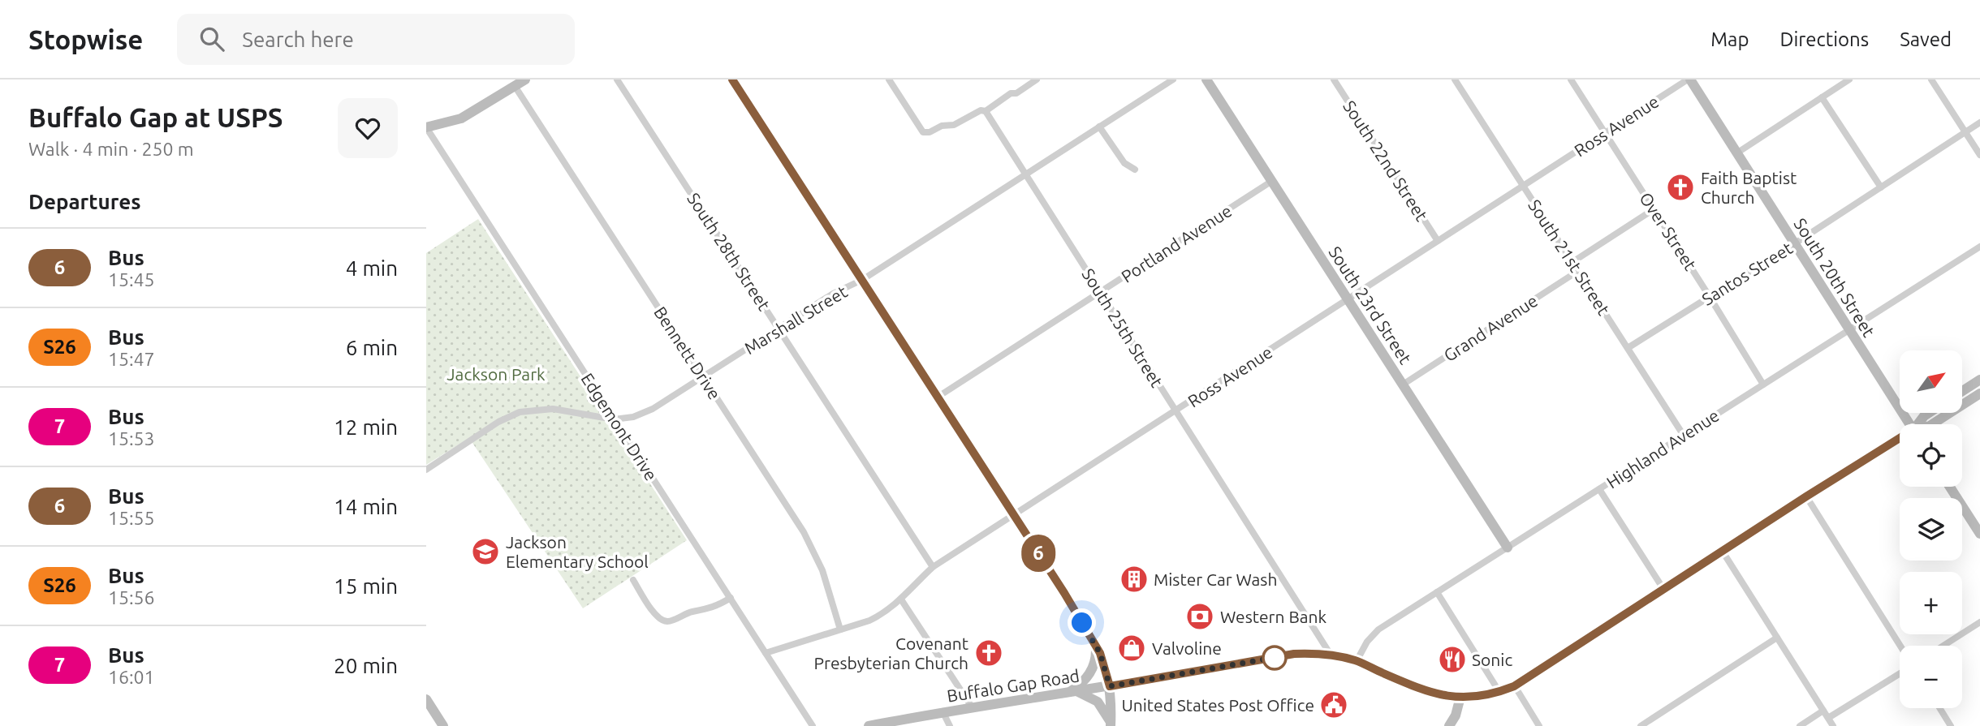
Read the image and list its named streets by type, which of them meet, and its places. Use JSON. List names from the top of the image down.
{
  "streets": {
    "main road": ["South 20th Street", "South 23rd Street", "Buffalo Gap Road"],
    "street": [
      "Ross Avenue",
      "South 22nd Street",
      "Over Street",
      "Portland Avenue",
      "South 28th Street",
      "South 21st Street",
      "Santos Street",
      "Marshall Street",
      "South 25th Street",
      "Grand Avenue",
      "Bennett Drive",
      "Edgemont Drive",
      "Highland Avenue"
    ]
  },
  "crossings": [
    ["Ross Avenue", "South 22nd Street"],
    ["Ross Avenue", "Over Street"],
    ["Ross Avenue", "South 28th Street"],
    ["Ross Avenue", "South 21st Street"],
    ["Ross Avenue", "South 20th Street"],
    ["Ross Avenue", "South 23rd Street"],
    ["Ross Avenue", "South 25th Street"],
    ["Ross Avenue", "Bennett Drive"],
    ["Ross Avenue", "Edgemont Drive"],
    ["Over Street", "Santos Street"],
    ["Over Street", "Highland Avenue"],
    ["Portland Avenue", "South 23rd Street"],
    ["Portland Avenue", "South 25th Street"],
    ["South 28th Street", "Marshall Street"],
    ["South 21st Street", "Santos Street"],
    ["South 21st Street", "Grand Avenue"],
    ["South 21st Street", "Highland Avenue"],
    ["Santos Street", "South 20th Street"],
    ["South 20th Street", "Highland Avenue"],
    ["South 23rd Street", "Grand Avenue"],
    ["South 23rd Street", "Highland Avenue"],
    ["Marshall Street", "South 25th Street"],
    ["Marshall Street", "Bennett Drive"],
    ["Marshall Street", "Edgemont Drive"],
    ["South 25th Street", "Buffalo Gap Road"],
    ["Highland Avenue", "Buffalo Gap Road"]
  ],
  "parks": ["Jackson Park"],
  "places": {
    "church": ["Faith Baptist Church", "Covenant Presbyterian Church"],
    "school or university": ["Jackson Elementary School"],
    "building": ["Mister Car Wash"],
    "bank": ["Western Bank"],
    "shop": ["Valvoline"],
    "restaurant": ["Sonic"],
    "public building": ["United States Post Office"]
  },
  "lines": ["bus line 6"],
  "north": "top right",
  "page": {
    "header": "Stopwise",
    "search": "Search here",
    "nav": ["Map", "Directions", "Saved"],
    "heading": [
      ["Buffalo Gap at USPS", "Walk · 4 min · 250 m"],
      "Departures"
    ],
    "on_map": "6",
    "list": [
      {
        "mark": "6",
        "name": "Bus",
        "note": "15:45",
        "value": "4 min"
      },
      {
        "mark": "S26",
        "name": "Bus",
        "note": "15:47",
        "value": "6 min"
      },
      {
        "mark": "7",
        "name": "Bus",
        "note": "15:53",
        "value": "12 min"
      },
      {
        "mark": "6",
        "name": "Bus",
        "note": "15:55",
        "value": "14 min"
      },
      {
        "mark": "S26",
        "name": "Bus",
        "note": "15:56",
        "value": "15 min"
      },
      {
        "mark": "7",
        "name": "Bus",
        "note": "16:01",
        "value": "20 min"
      }
    ],
    "map_buttons": ["+", "−"]
  }
}
